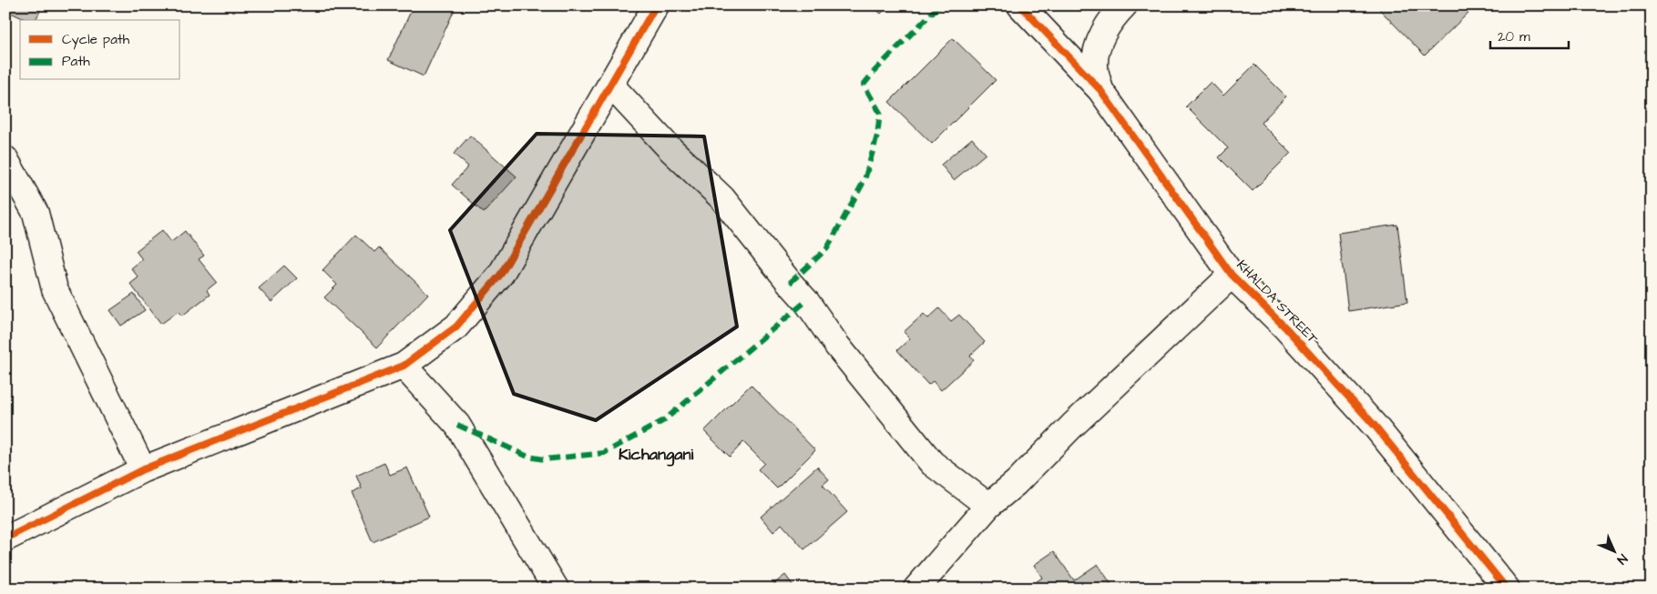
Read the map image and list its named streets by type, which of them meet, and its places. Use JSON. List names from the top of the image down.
{
  "streets": {
    "street": ["KHALDA STREET"]
  },
  "districts": ["Kichangani"],
  "legend": ["Cycle path", "Path"],
  "scale_bar": "20 m",
  "north": "bottom right"
}
